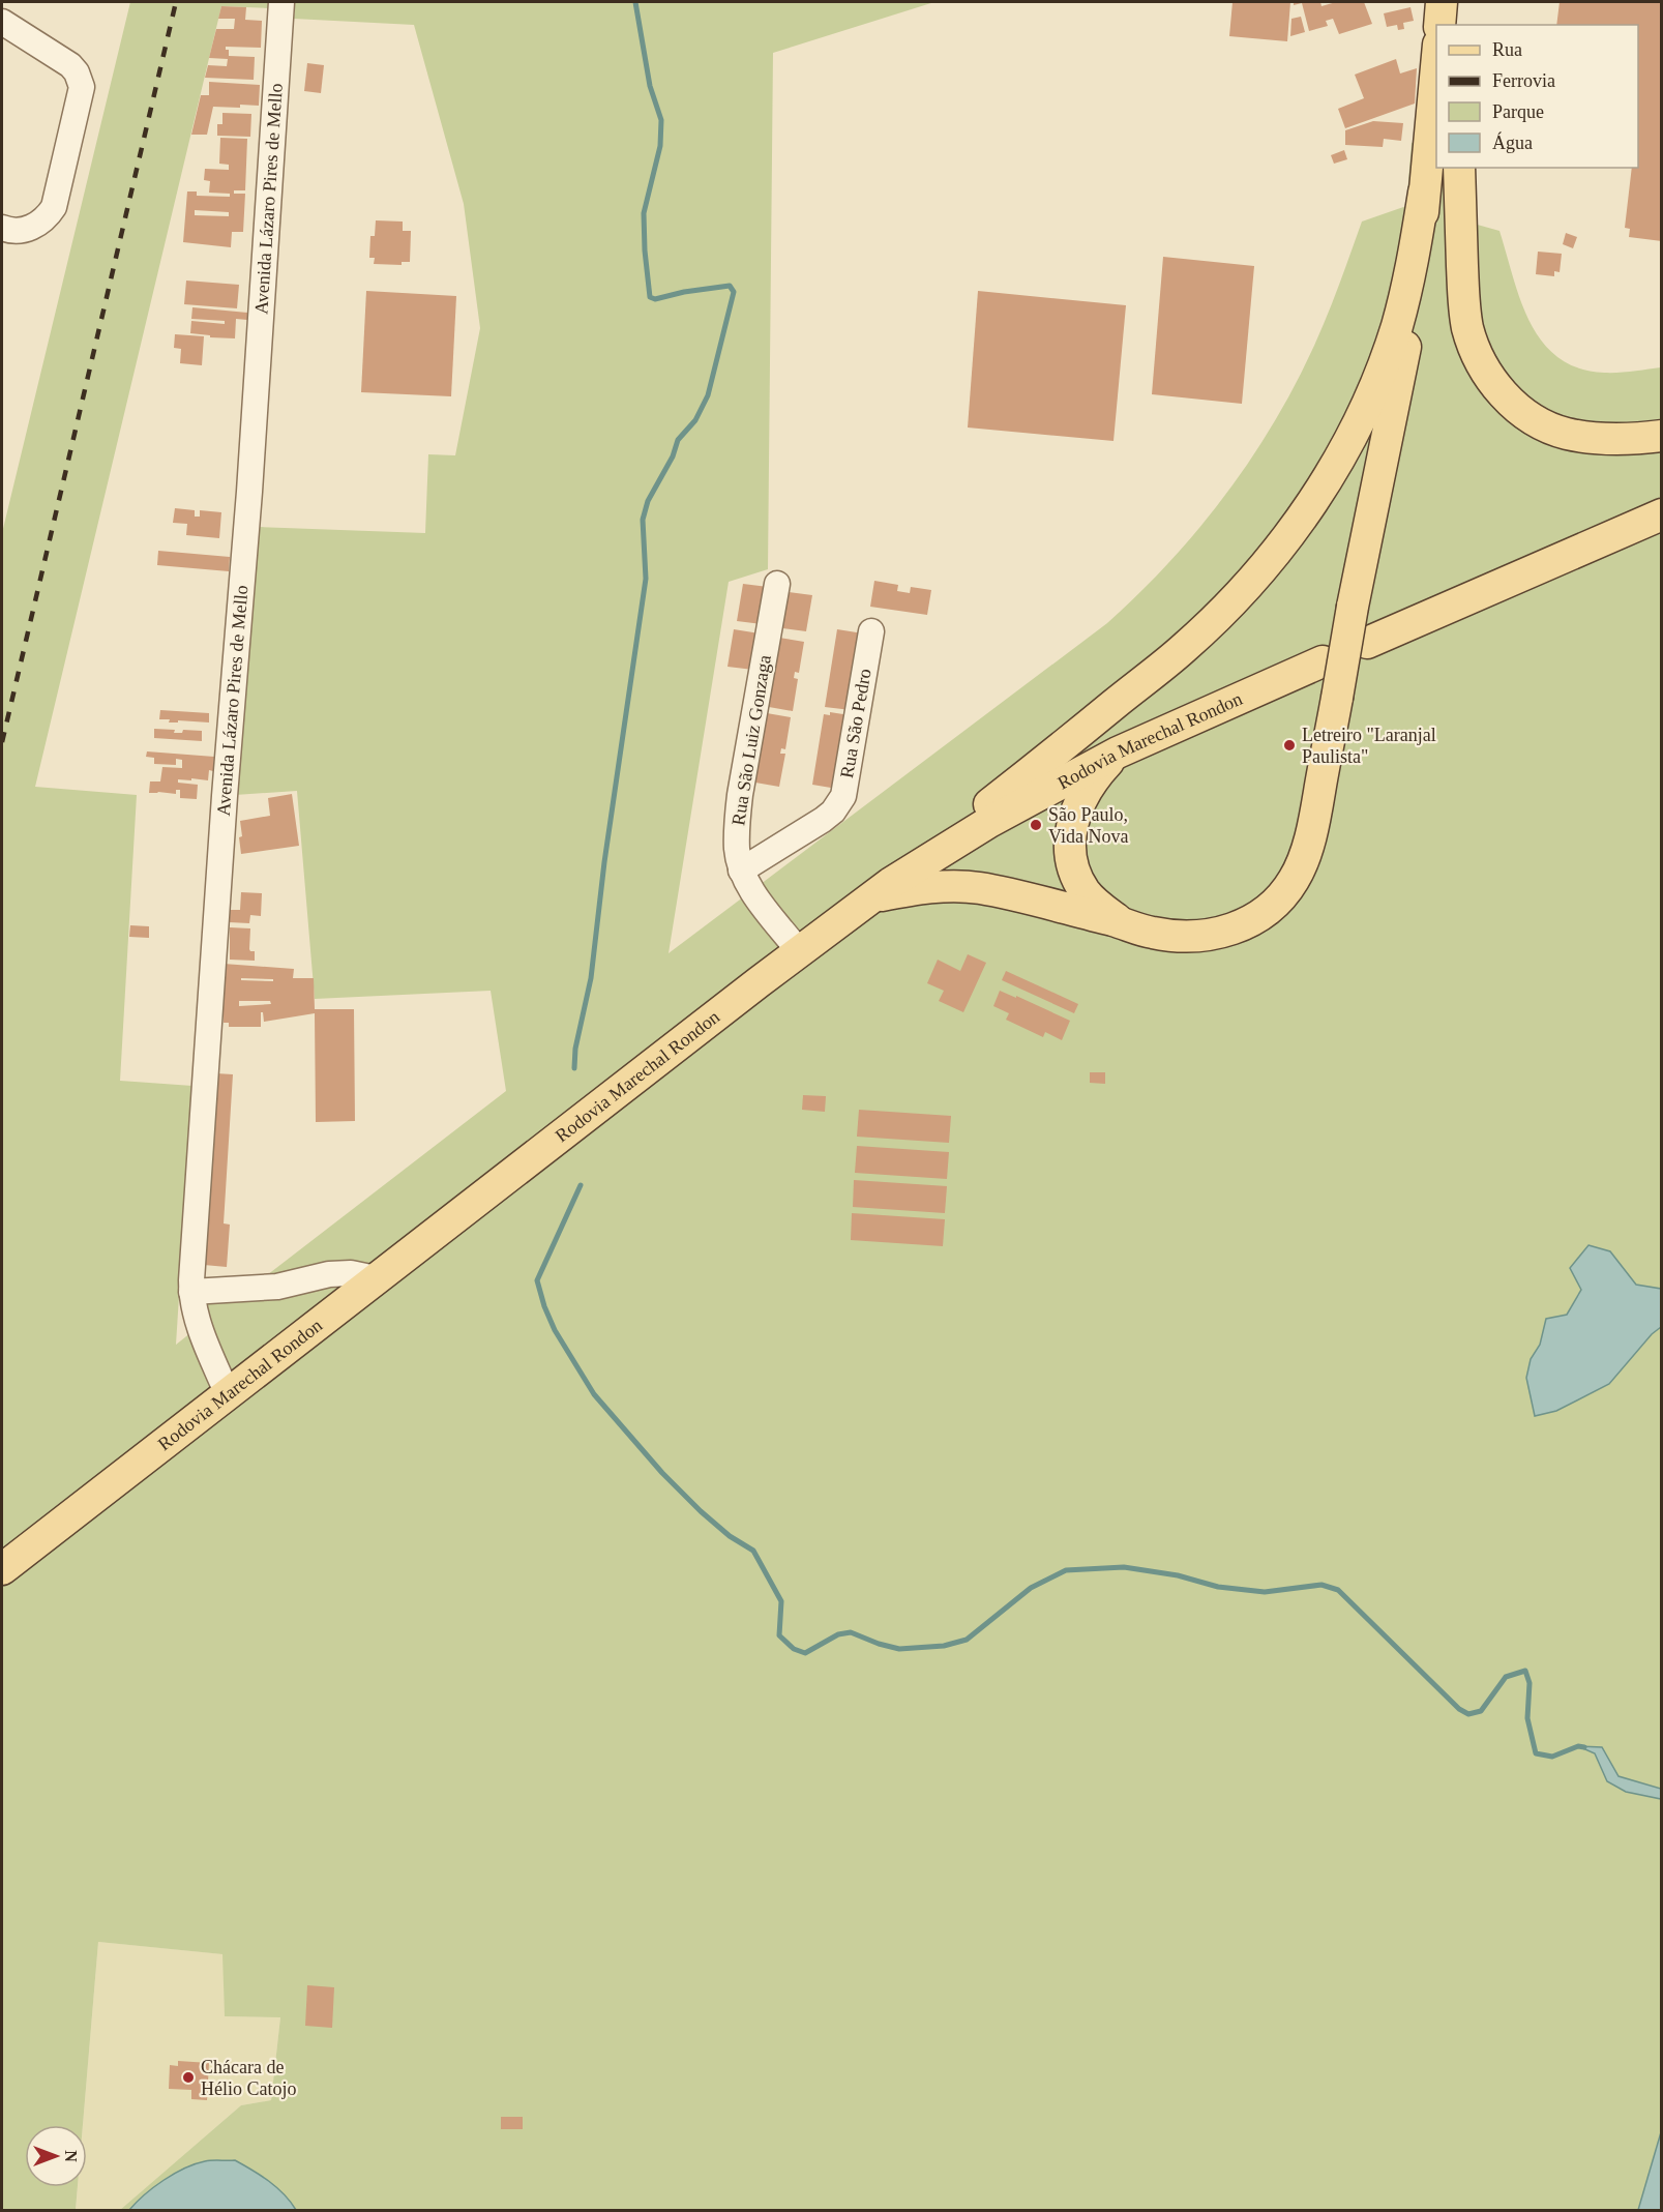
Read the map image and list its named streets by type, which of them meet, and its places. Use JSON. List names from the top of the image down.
{
  "streets": {
    "main road": ["Rodovia Marechal Rondon"],
    "street": ["Avenida Lázaro Pires de Mello", "Rua São Pedro", "Rua São Luiz Gonzaga"]
  },
  "crossings": [
    ["Avenida Lázaro Pires de Mello", "Rodovia Marechal Rondon"],
    ["Rua São Pedro", "Rua São Luiz Gonzaga"],
    ["Rua São Luiz Gonzaga", "Rodovia Marechal Rondon"]
  ],
  "places": ["Letreiro \"Laranjal Paulista\"", "São Paulo, Vida Nova", "Chácara de Hélio Catojo"],
  "legend": [
    "Rua",
    "Ferrovia",
    "Parque",
    "Água"
  ],
  "north": "right"
}
